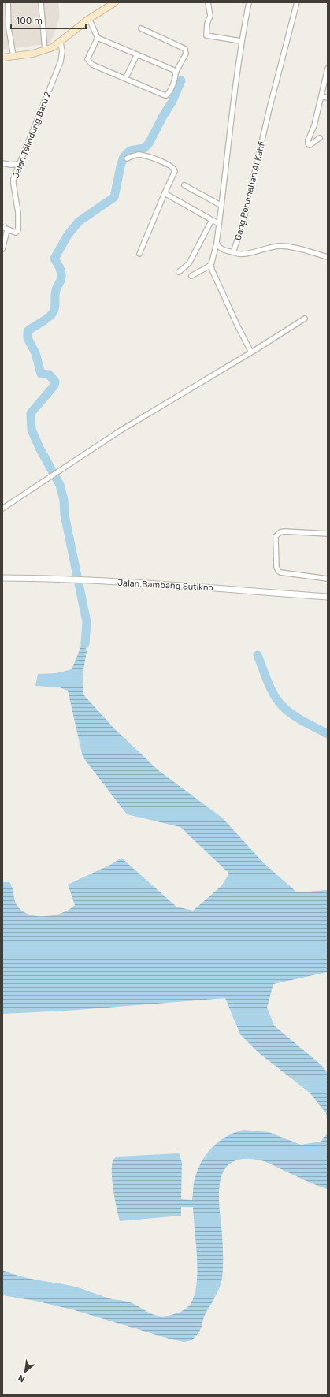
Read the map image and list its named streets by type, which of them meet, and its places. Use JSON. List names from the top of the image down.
{
  "streets": {
    "street": ["Jalan Telindung Baru 2", "Gang Perumahan Al Kahfi", "Jalan Bambang Sutikno"]
  },
  "scale_bar": "100 m",
  "north": "bottom left"
}
